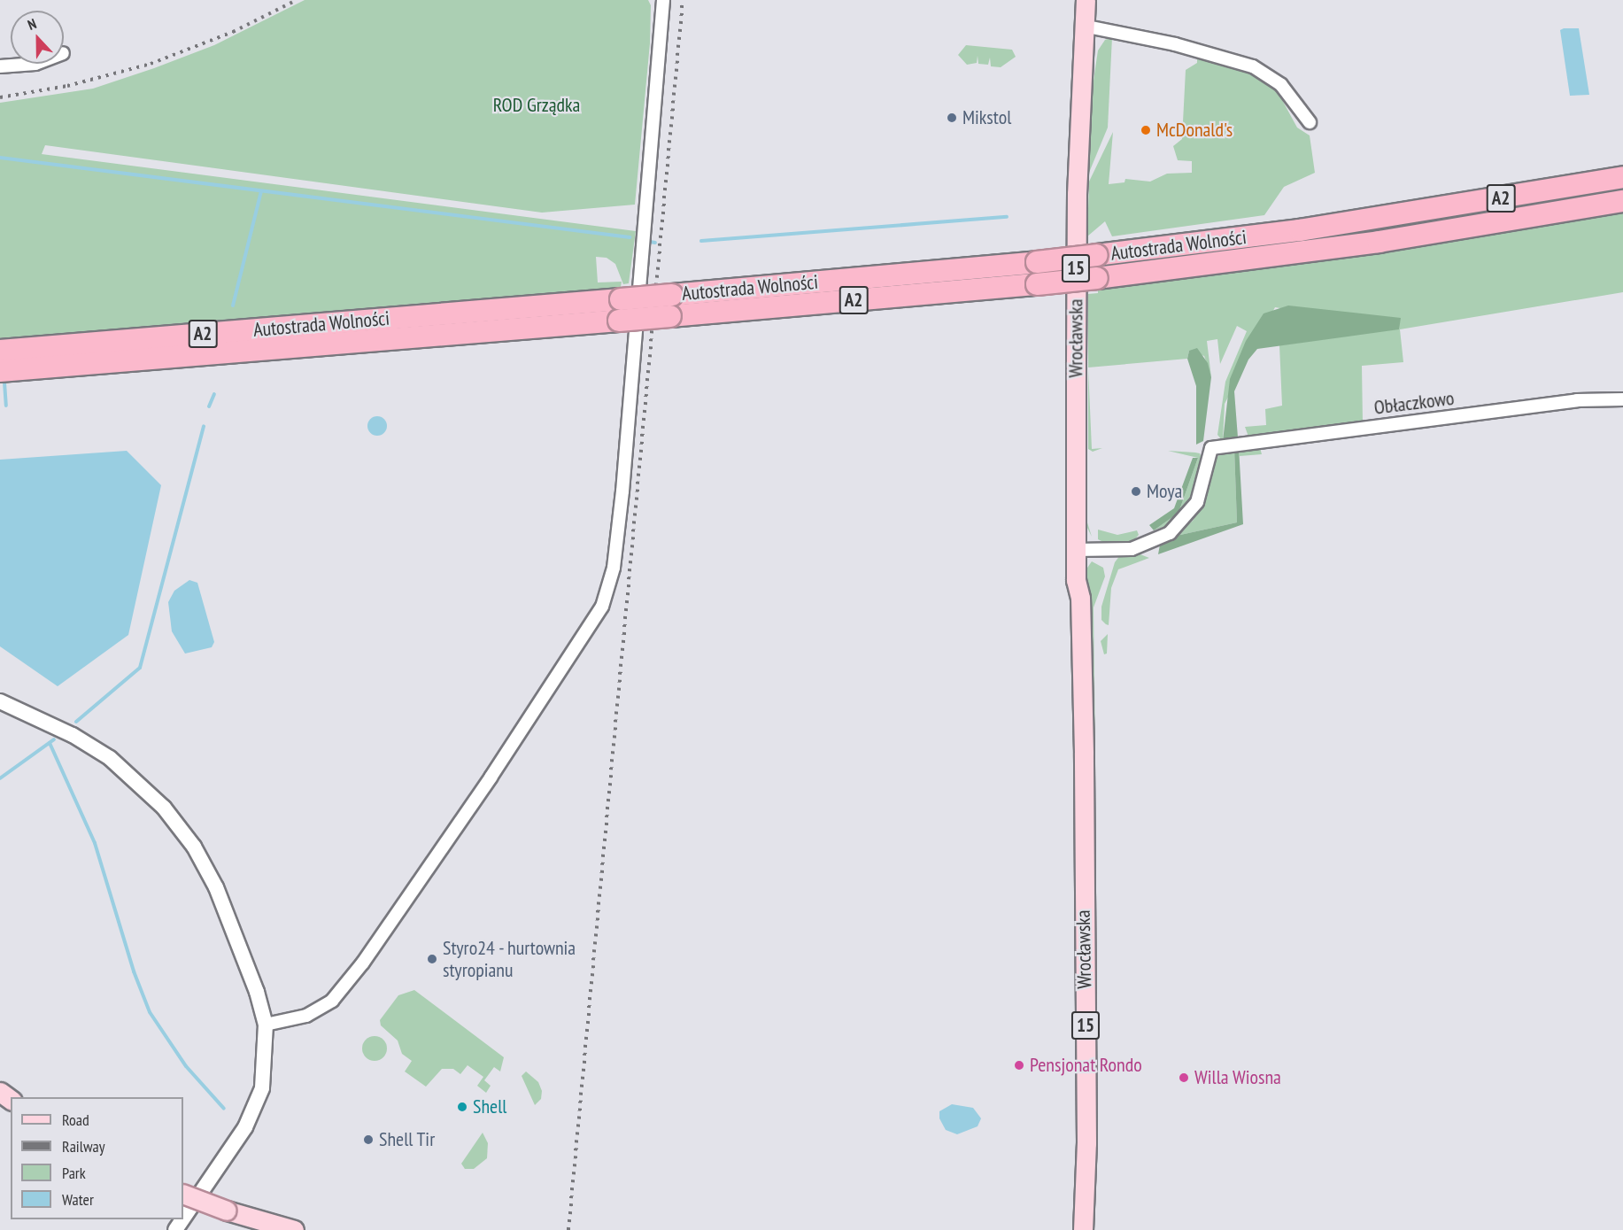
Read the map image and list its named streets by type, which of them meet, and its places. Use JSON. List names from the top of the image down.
{
  "streets": {
    "highway": ["A2", "Autostrada Wolności"],
    "main road": ["15", "Wrocławska"],
    "street": ["Obłaczkowo"]
  },
  "crossings": [
    ["Wrocławska", "Obłaczkowo"]
  ],
  "parks": ["ROD Grządka"],
  "places": [
    "Mikstol",
    "McDonald's",
    "Moya",
    "Styro24 - hurtownia styropianu",
    "Pensjonat Rondo",
    "Willa Wiosna",
    "Shell",
    "Shell Tir"
  ],
  "legend": [
    "Road",
    "Railway",
    "Park",
    "Water"
  ],
  "north": "top"
}
